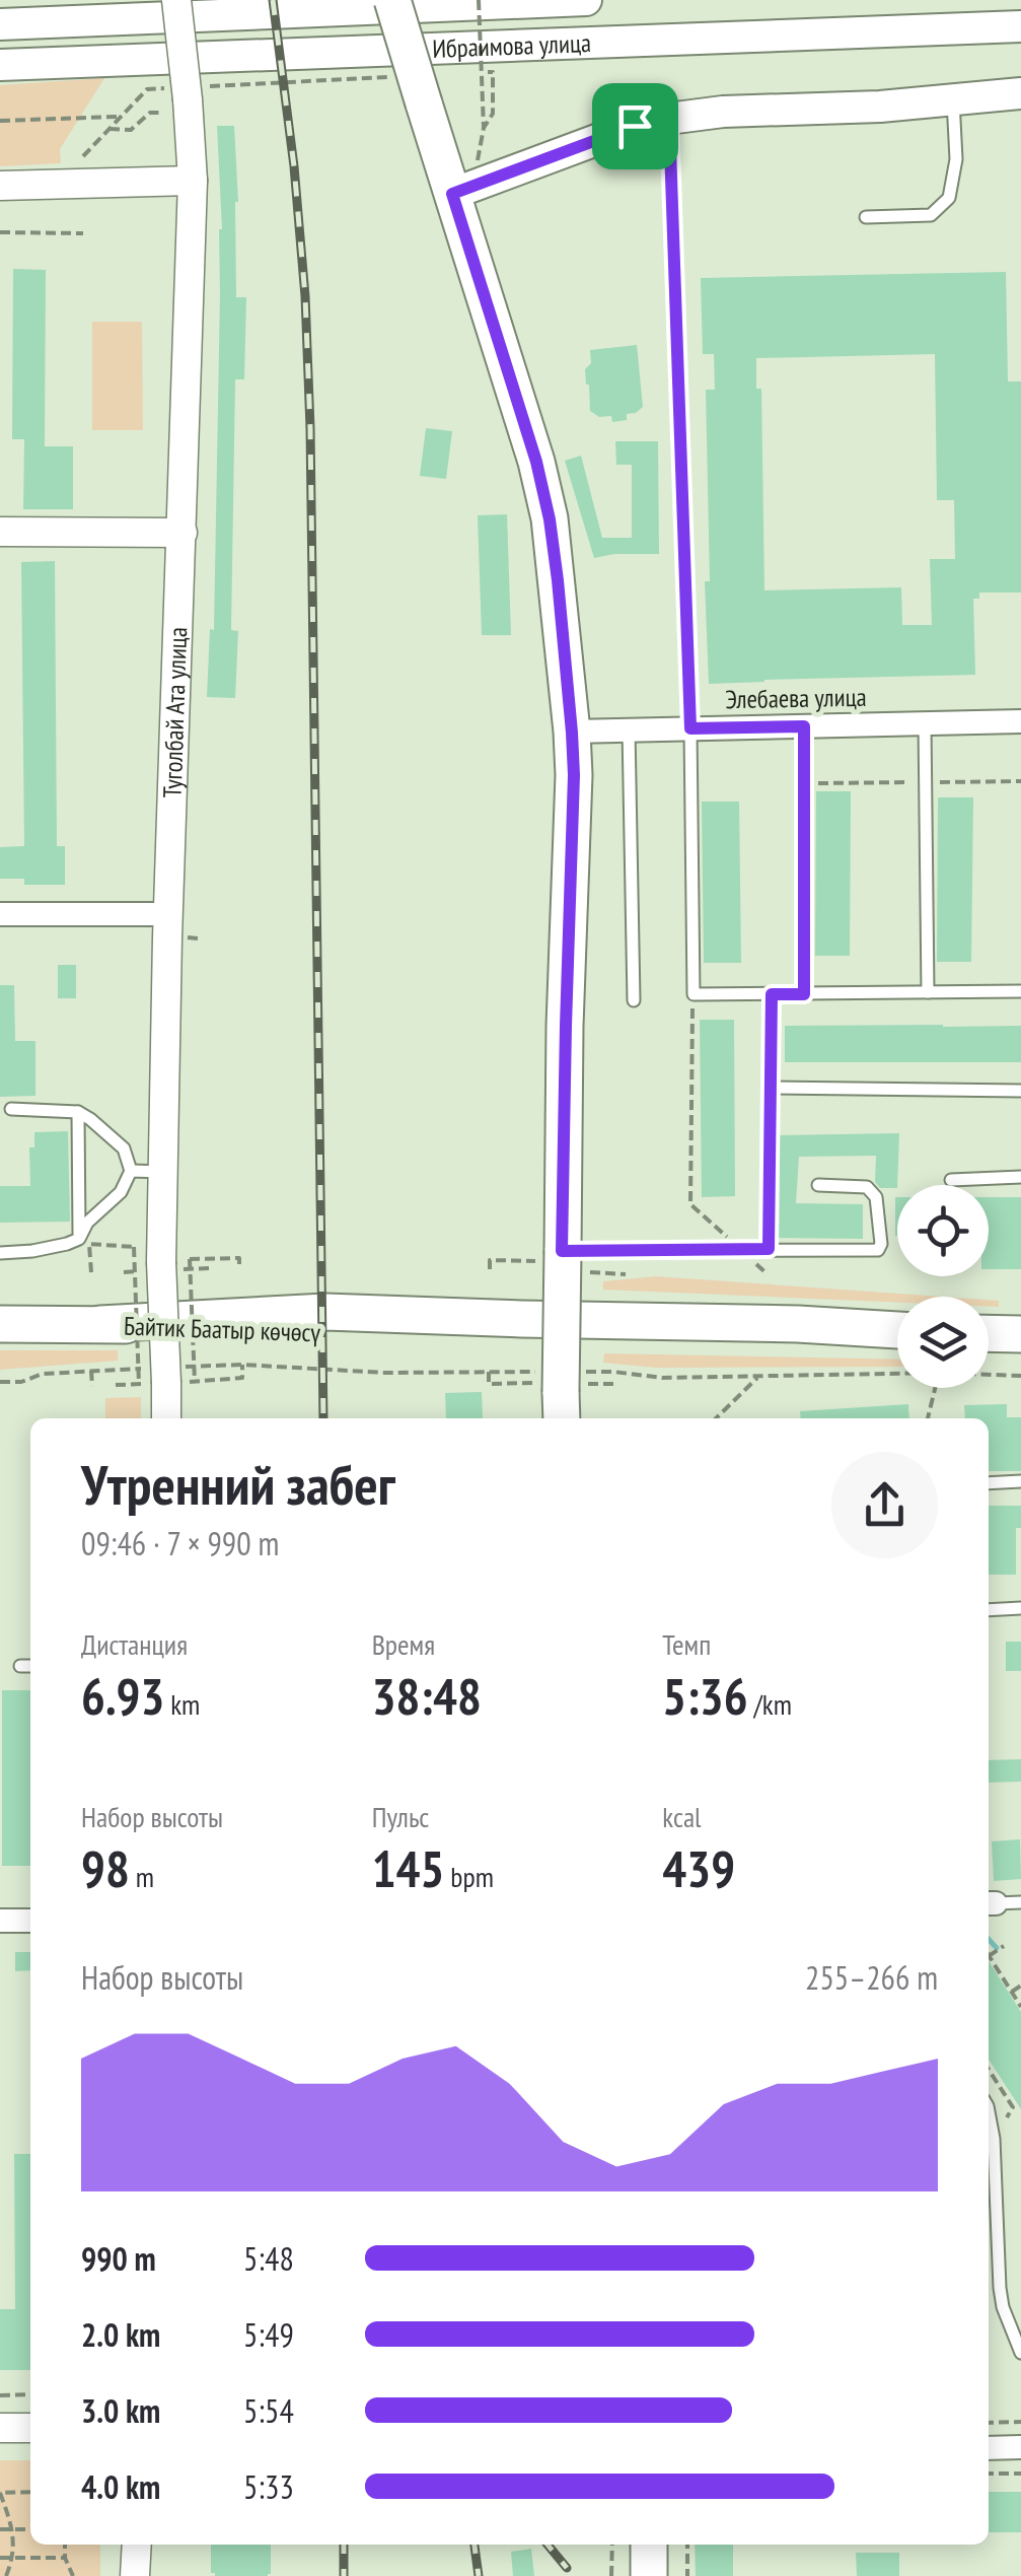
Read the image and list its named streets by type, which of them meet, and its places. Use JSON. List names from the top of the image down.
{
  "streets": {
    "main road": ["Ибраимова улица", "Байтик Баатыр көчөсү"],
    "street": ["Элебаева улица", "Туголбай Ата улица"]
  },
  "page": {
    "heading": ["Утренний забег", "09:46 · 7 × 990 m"],
    "stats": [
      ["Дистанция", "6.93 km"],
      ["Время", "38:48"],
      ["Темп", "5:36 /km"],
      ["Набор высоты", "98 m"],
      ["Пульс", "145 bpm"],
      ["kcal", "439"]
    ],
    "chart": ["Набор высоты", "255–266 m"],
    "list": [
      {
        "name": "990 m",
        "note": "5:48"
      },
      {
        "name": "2.0 km",
        "note": "5:49"
      },
      {
        "name": "3.0 km",
        "note": "5:54"
      },
      {
        "name": "4.0 km",
        "note": "5:33"
      }
    ]
  }
}
